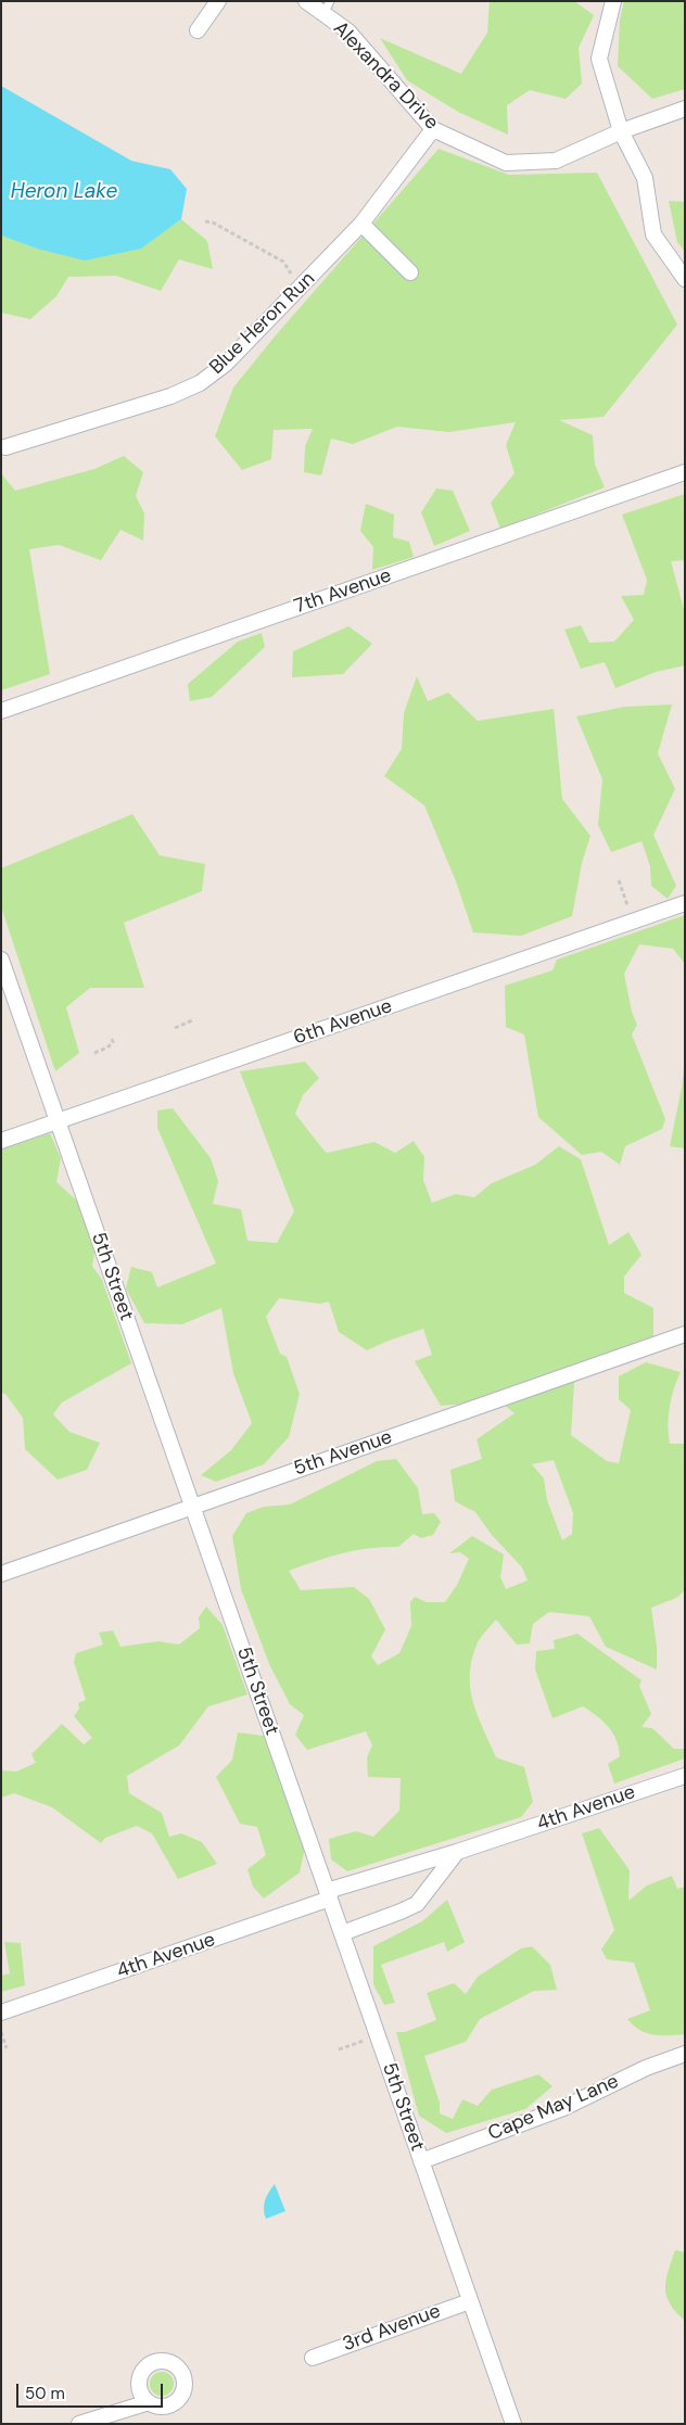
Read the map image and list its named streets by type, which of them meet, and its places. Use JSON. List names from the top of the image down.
{
  "streets": {
    "street": [
      "Alexandra Drive",
      "Blue Heron Run",
      "7th Avenue",
      "6th Avenue",
      "5th Street",
      "5th Avenue",
      "4th Avenue",
      "Cape May Lane",
      "3rd Avenue"
    ]
  },
  "crossings": [
    ["Alexandra Drive", "Blue Heron Run"],
    ["6th Avenue", "5th Street"],
    ["5th Street", "5th Avenue"],
    ["5th Street", "4th Avenue"],
    ["5th Street", "Cape May Lane"],
    ["5th Street", "3rd Avenue"]
  ],
  "water": ["Heron Lake"],
  "scale_bar": "50 m"
}
